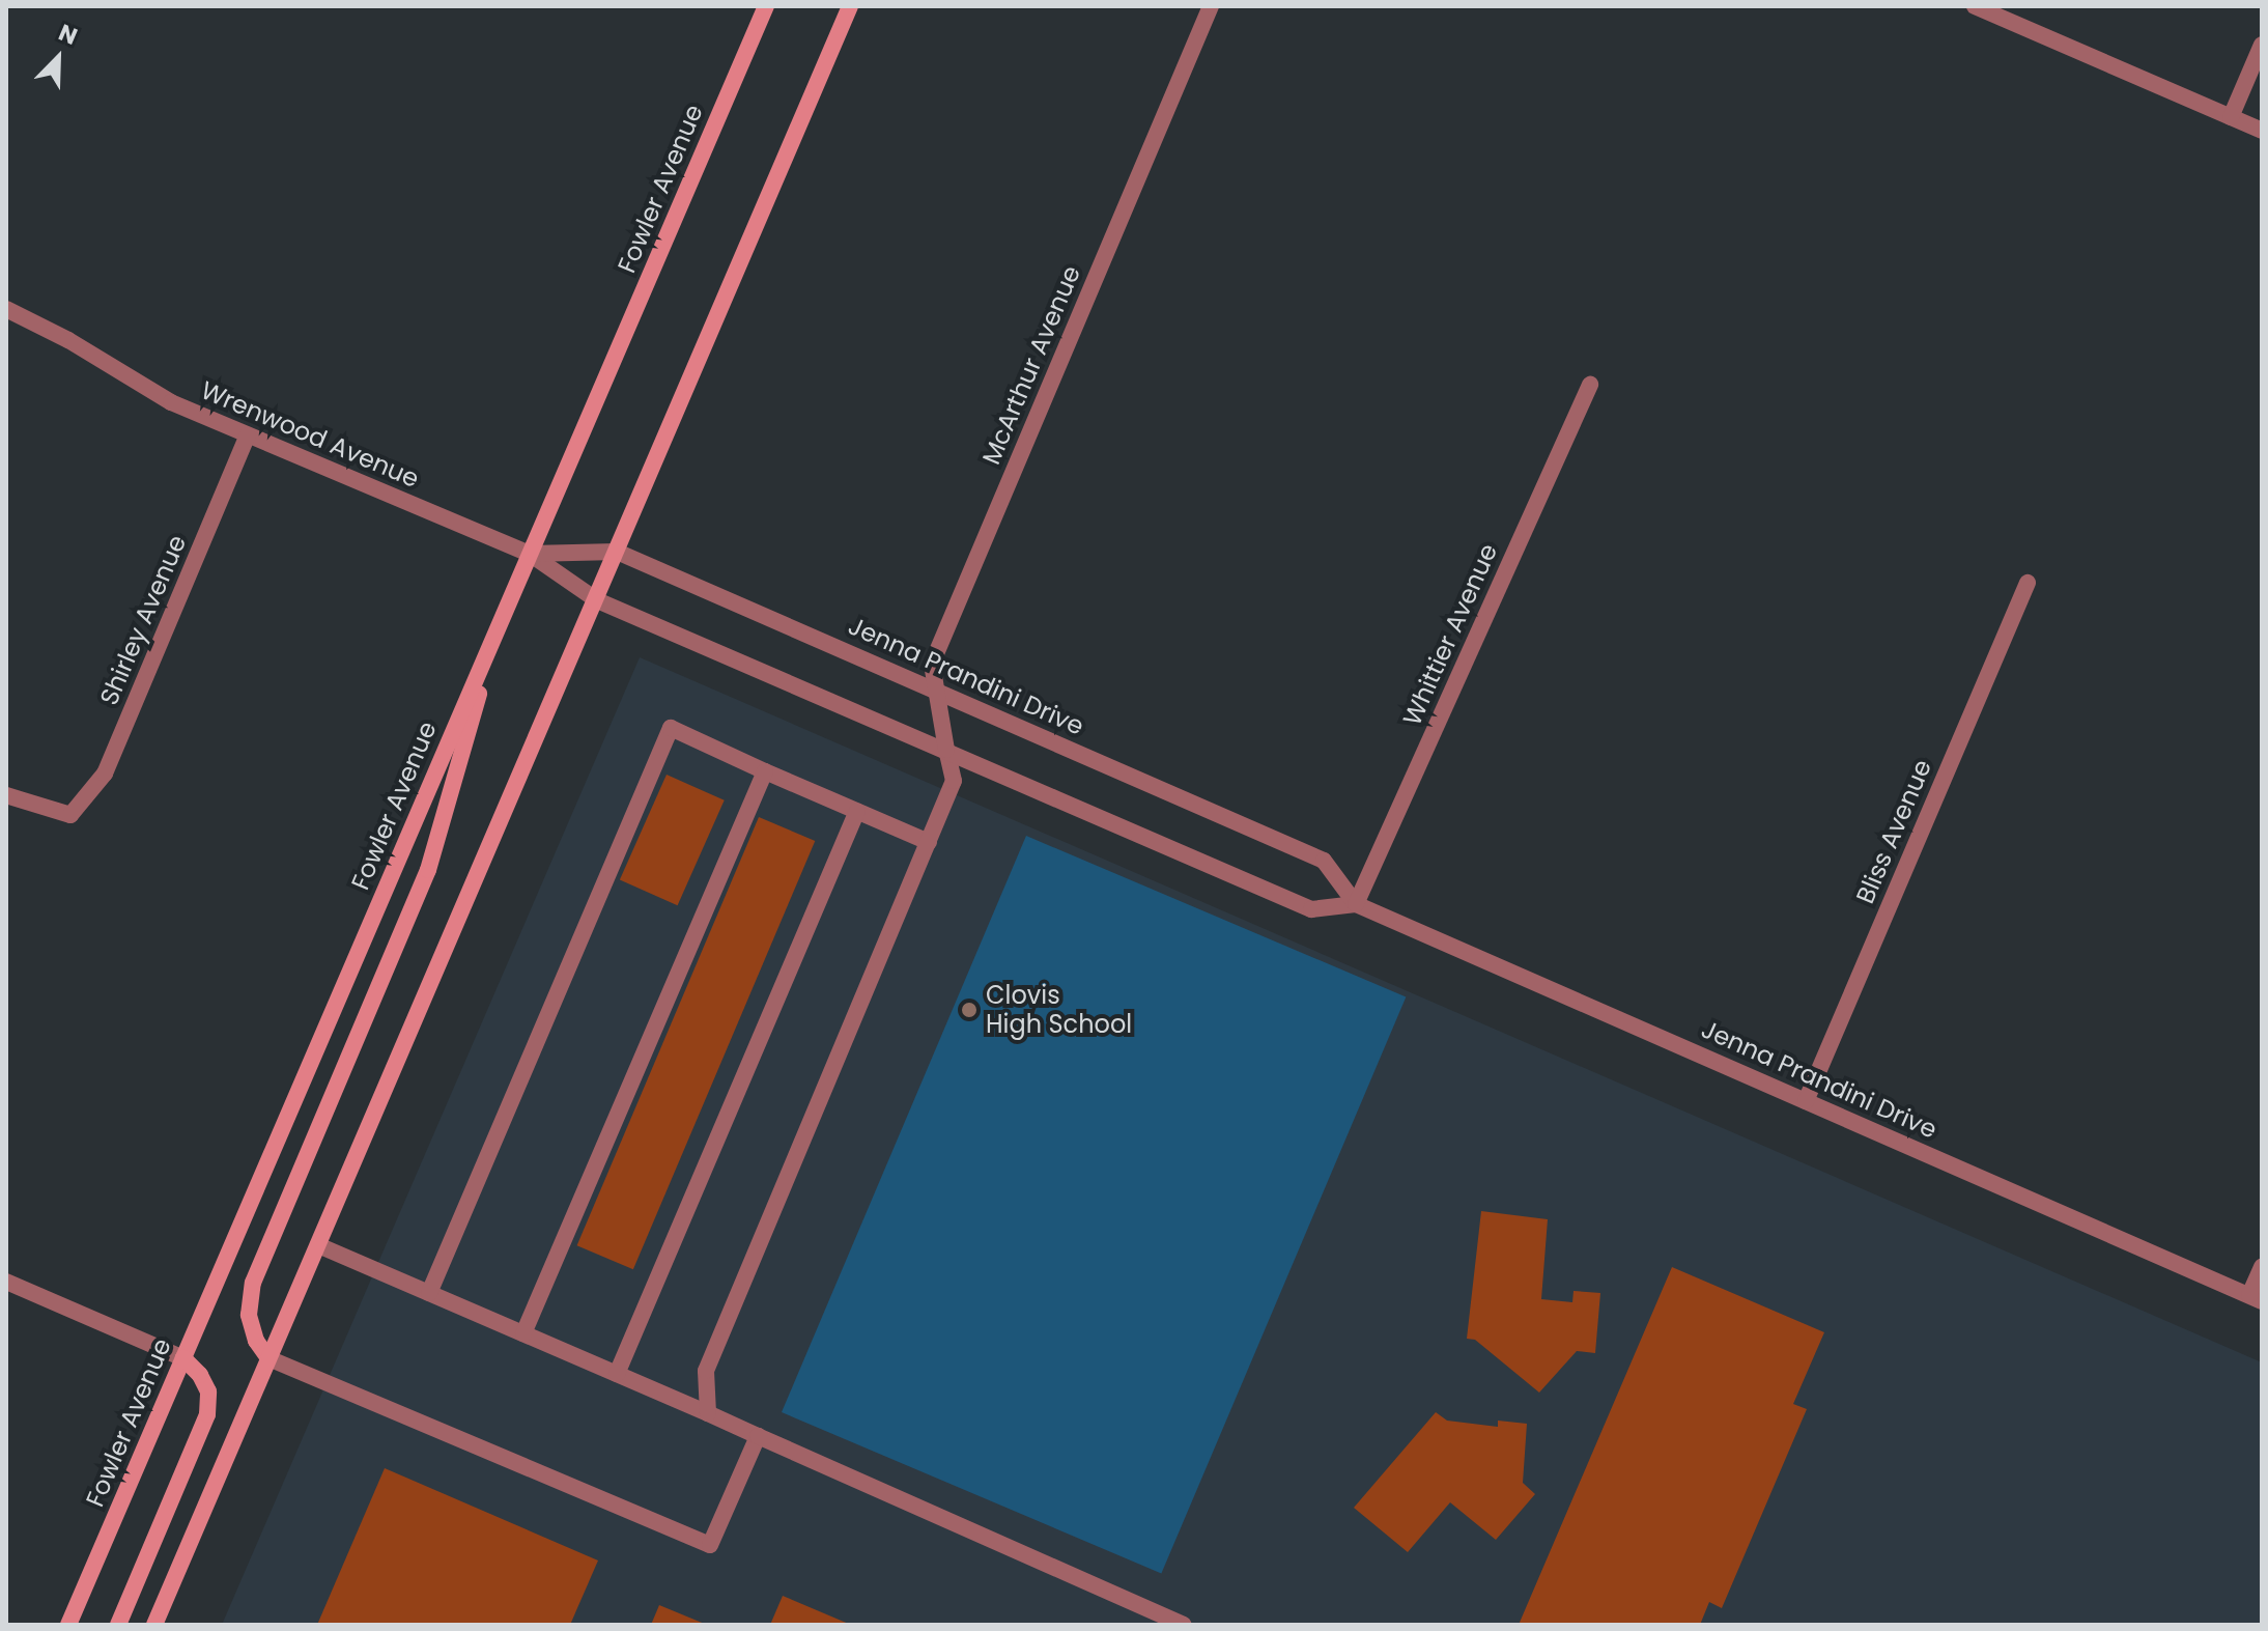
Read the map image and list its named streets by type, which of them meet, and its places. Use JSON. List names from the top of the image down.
{
  "streets": {
    "main road": ["Fowler Avenue"],
    "street": [
      "McArthur Avenue",
      "Wrenwood Avenue",
      "Shirley Avenue",
      "Whittier Avenue",
      "Jenna Prandini Drive",
      "Bliss Avenue"
    ]
  },
  "crossings": [
    ["Fowler Avenue", "Wrenwood Avenue"],
    ["Fowler Avenue", "Jenna Prandini Drive"],
    ["McArthur Avenue", "Jenna Prandini Drive"],
    ["Wrenwood Avenue", "Shirley Avenue"],
    ["Wrenwood Avenue", "Jenna Prandini Drive"],
    ["Whittier Avenue", "Jenna Prandini Drive"],
    ["Jenna Prandini Drive", "Bliss Avenue"]
  ],
  "places": ["Clovis High School"],
  "north": "top right"
}
